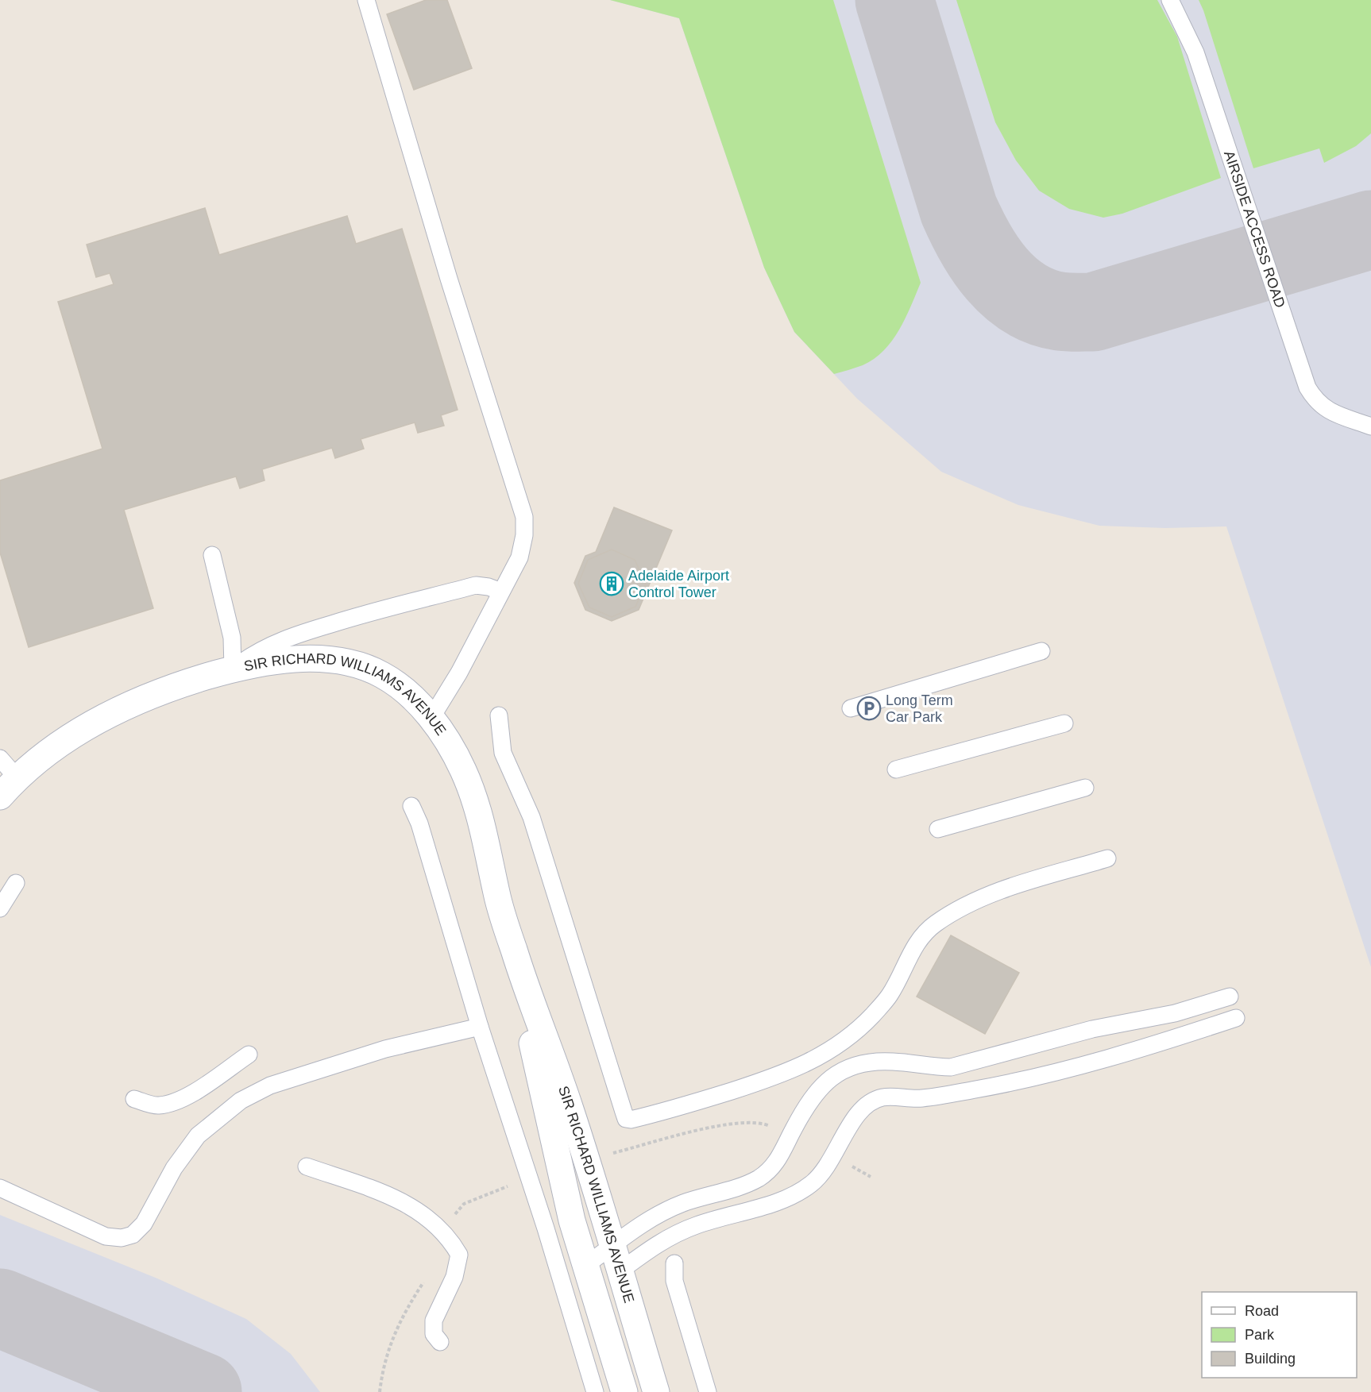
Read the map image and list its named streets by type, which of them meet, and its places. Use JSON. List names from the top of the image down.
{
  "streets": {
    "street": ["SIR RICHARD WILLIAMS AVENUE"],
    "lane": ["AIRSIDE ACCESS ROAD"]
  },
  "places": {
    "building": ["Adelaide Airport Control Tower"],
    "parking": ["Long Term Car Park"]
  },
  "legend": ["Road", "Park", "Building"]
}
